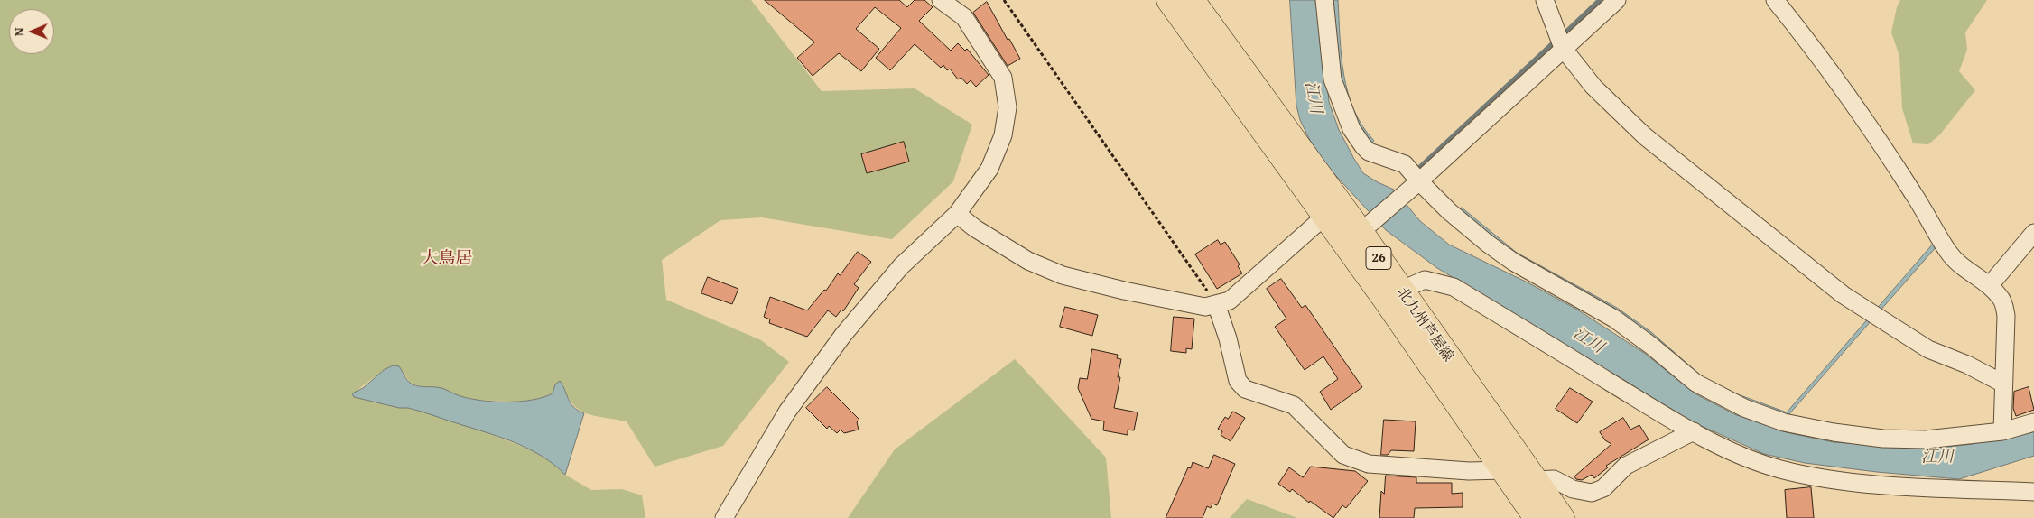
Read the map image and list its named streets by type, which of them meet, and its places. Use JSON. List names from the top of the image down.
{
  "streets": {
    "main road": ["26", "北九州芦屋線"]
  },
  "districts": ["大鳥居"],
  "water": ["江川"],
  "north": "left"
}
